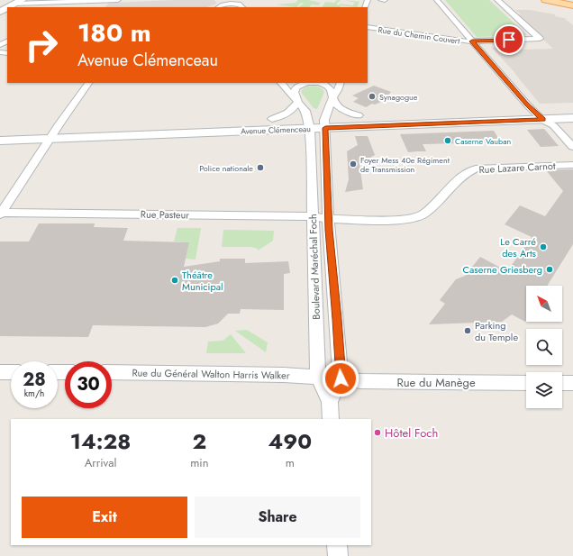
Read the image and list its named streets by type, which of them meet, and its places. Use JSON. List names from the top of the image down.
{
  "streets": {
    "street": [
      "Rue du Chemin Couvert",
      "Avenue Clémenceau",
      "Rue Lazare Carnot",
      "Rue Pasteur",
      "Boulevard Maréchal Foch",
      "Rue du Général Walton Harris Walker",
      "Rue du Manège"
    ]
  },
  "crossings": [
    ["Avenue Clémenceau", "Boulevard Maréchal Foch"],
    ["Rue Lazare Carnot", "Rue Pasteur"],
    ["Rue Lazare Carnot", "Boulevard Maréchal Foch"],
    ["Rue Pasteur", "Boulevard Maréchal Foch"],
    ["Boulevard Maréchal Foch", "Rue du Général Walton Harris Walker"],
    ["Boulevard Maréchal Foch", "Rue du Manège"],
    ["Rue du Général Walton Harris Walker", "Rue du Manège"]
  ],
  "places": [
    "Synagogue",
    "Caserne Vauban",
    "Foyer Mess 40e Régiment de Transmission",
    "Police nationale",
    "Le Carré des Arts",
    "Caserne Griesberg",
    "Théâtre Municipal",
    "Parking du Temple",
    "Hôtel Foch"
  ],
  "north": "top left",
  "page": {
    "turn": ["180 m", "Avenue Clémenceau"],
    "speed": "28 km/h",
    "limit": "30",
    "eta": [
      "14:28",
      "Arrival",
      "2",
      "min",
      "490",
      "m"
    ],
    "buttons": ["Exit", "Share"]
  }
}
